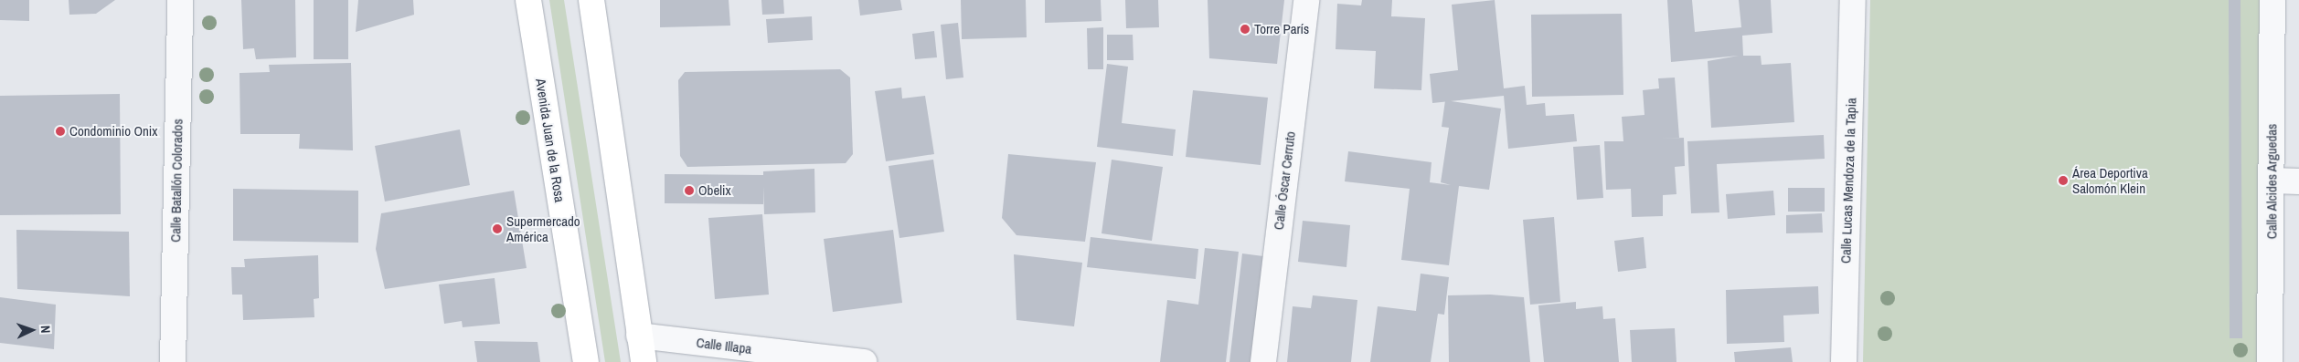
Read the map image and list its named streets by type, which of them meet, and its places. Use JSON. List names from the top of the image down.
{
  "streets": {
    "main road": ["Avenida Juan de la Rosa"],
    "street": [
      "Calle Batallón Colorados",
      "Calle Óscar Cerruto",
      "Calle Lucas Mendoza de la Tapia",
      "Calle Alcides Arguedas",
      "Calle Illapa"
    ]
  },
  "places": [
    "Torre París",
    "Condominio Onix",
    "Área Deportiva Salomón Klein",
    "Obelix",
    "Supermercado América"
  ],
  "north": "right"
}
